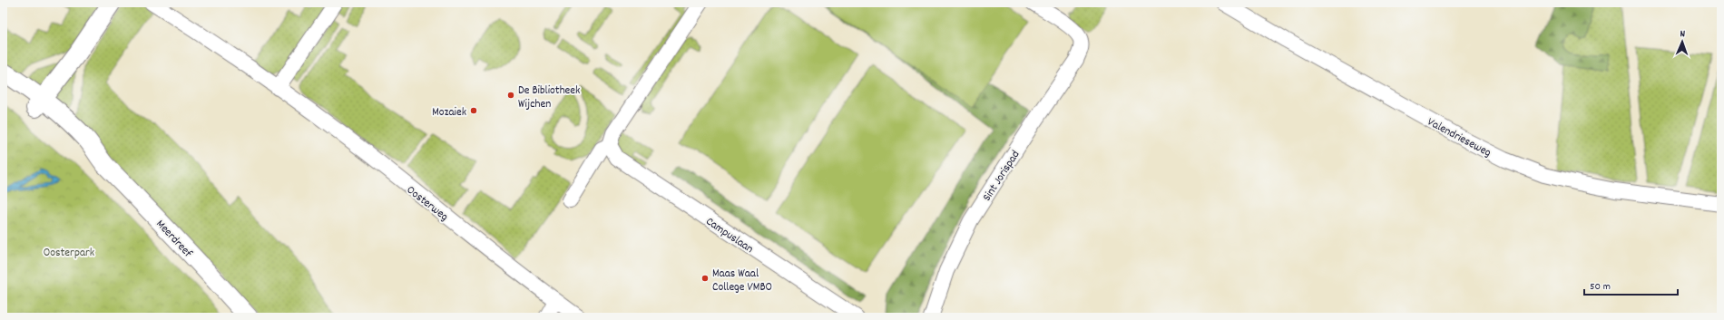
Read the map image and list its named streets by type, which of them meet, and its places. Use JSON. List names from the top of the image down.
{
  "streets": {
    "street": [
      "Valendrieseweg",
      "Sint Jorispad",
      "Oosterweg",
      "Campuslaan",
      "Meerdreef"
    ]
  },
  "parks": ["Oosterpark"],
  "places": ["De Bibliotheek Wijchen", "Mozaiek", "Maas Waal College VMBO"],
  "scale_bar": "50 m",
  "north": "top"
}
